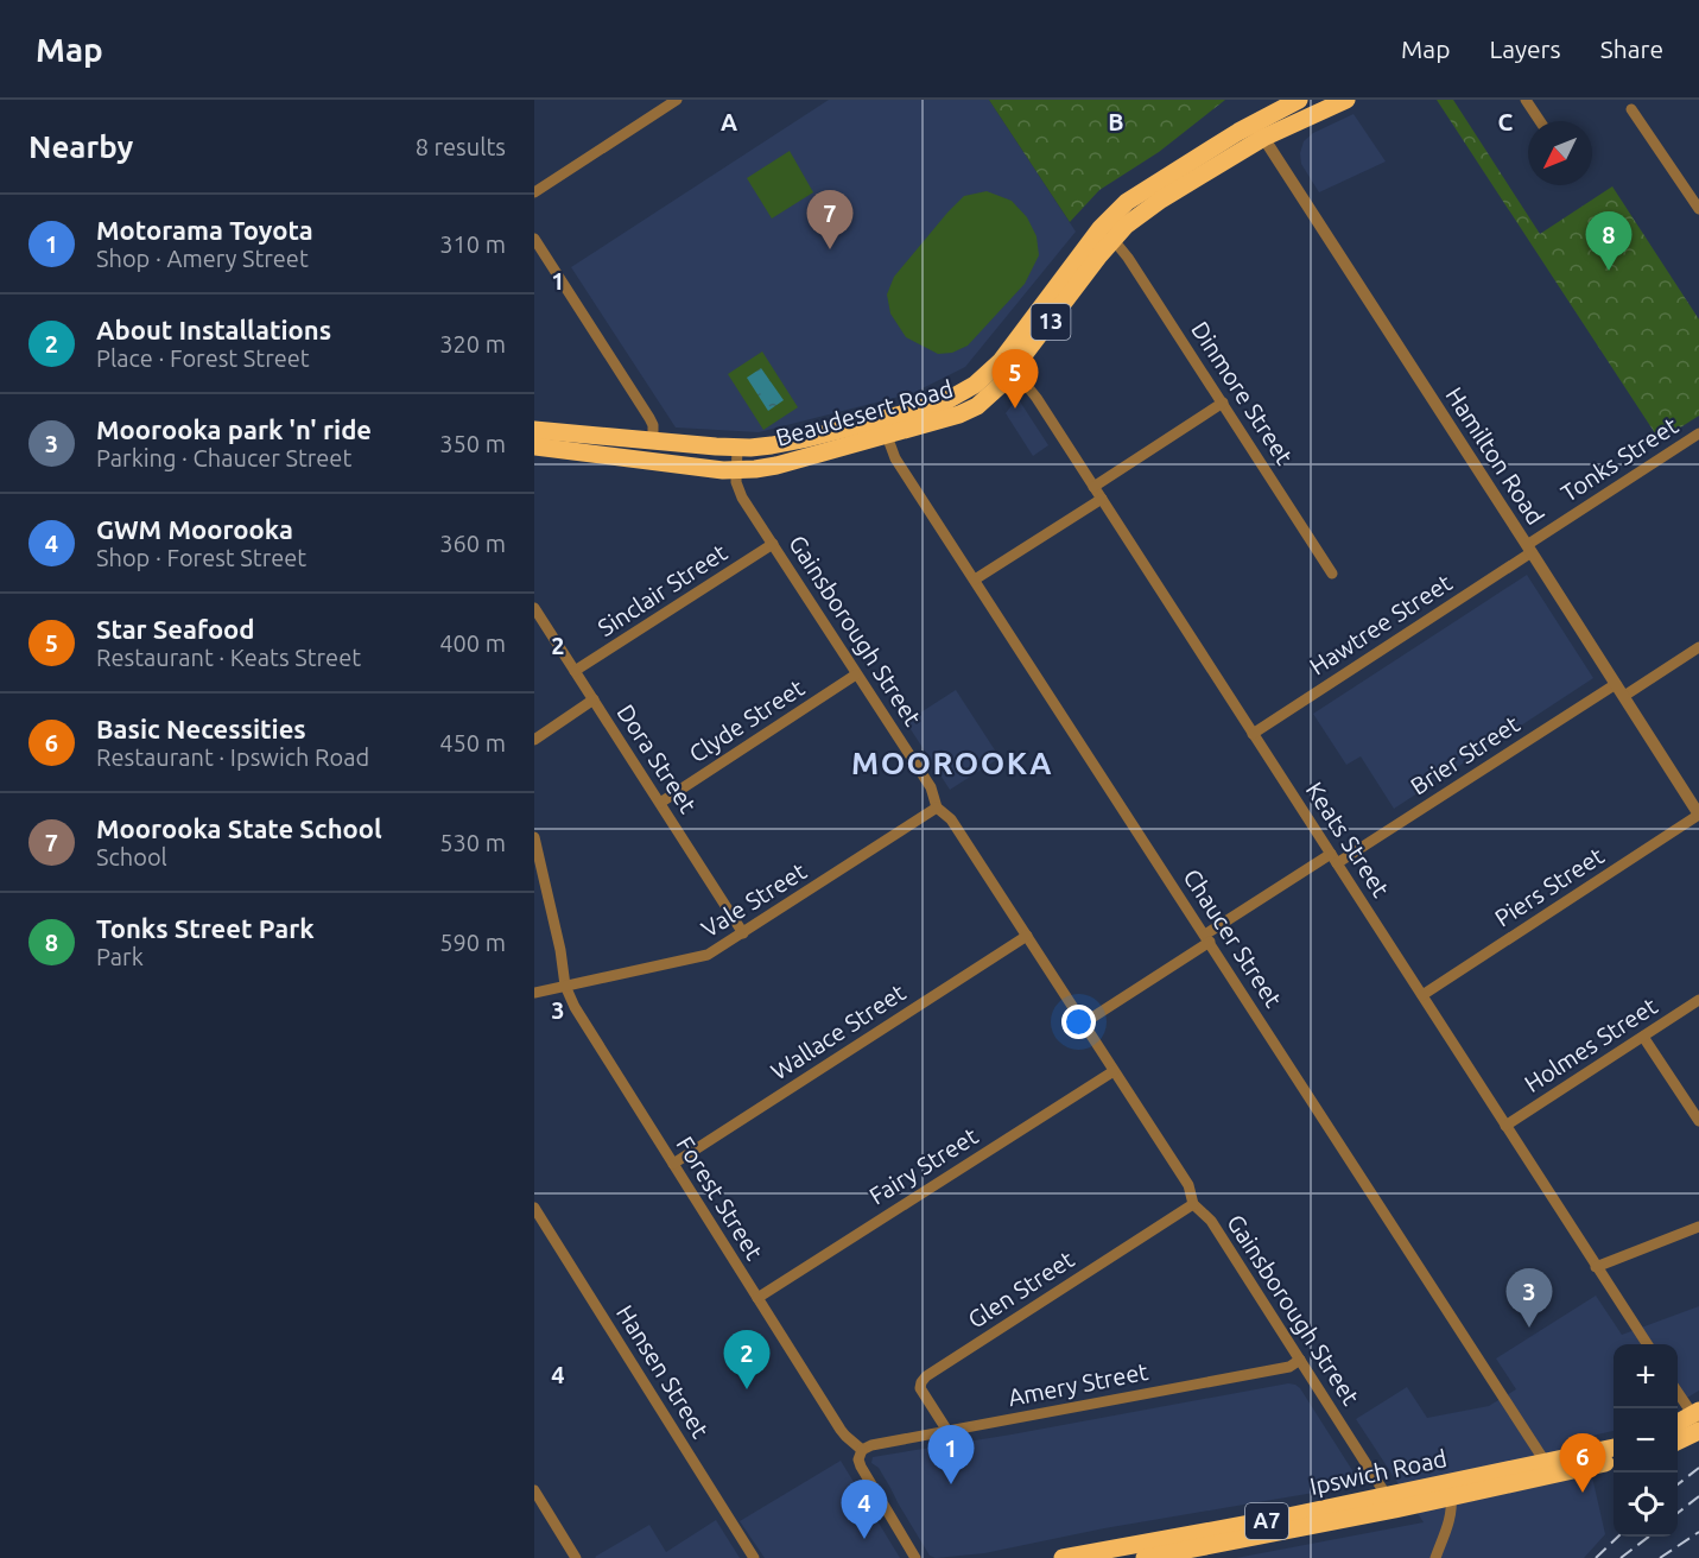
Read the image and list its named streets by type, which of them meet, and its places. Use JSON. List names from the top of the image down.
{
  "streets": {
    "highway": [
      "13",
      "Beaudesert Road",
      "Ipswich Road",
      "A7"
    ],
    "street": [
      "Dinmore Street",
      "Hamilton Road",
      "Tonks Street",
      "Sinclair Street",
      "Hawtree Street",
      "Gainsborough Street",
      "Clyde Street",
      "Brier Street",
      "Dora Street",
      "Keats Street",
      "Piers Street",
      "Vale Street",
      "Chaucer Street",
      "Wallace Street",
      "Holmes Street",
      "Fairy Street",
      "Forest Street",
      "Glen Street",
      "Hansen Street",
      "Amery Street"
    ]
  },
  "crossings": [
    ["Dinmore Street", "Beaudesert Road"],
    ["Beaudesert Road", "Hamilton Road"],
    ["Beaudesert Road", "Gainsborough Street"],
    ["Beaudesert Road", "Keats Street"],
    ["Beaudesert Road", "Chaucer Street"],
    ["Hamilton Road", "Tonks Street"],
    ["Hamilton Road", "Hawtree Street"],
    ["Hamilton Road", "Brier Street"],
    ["Hamilton Road", "Piers Street"],
    ["Tonks Street", "Hawtree Street"],
    ["Sinclair Street", "Gainsborough Street"],
    ["Sinclair Street", "Dora Street"],
    ["Hawtree Street", "Keats Street"],
    ["Gainsborough Street", "Clyde Street"],
    ["Gainsborough Street", "Brier Street"],
    ["Gainsborough Street", "Vale Street"],
    ["Gainsborough Street", "Wallace Street"],
    ["Gainsborough Street", "Fairy Street"],
    ["Gainsborough Street", "Glen Street"],
    ["Gainsborough Street", "Amery Street"],
    ["Gainsborough Street", "Ipswich Road"],
    ["Clyde Street", "Dora Street"],
    ["Brier Street", "Keats Street"],
    ["Brier Street", "Chaucer Street"],
    ["Dora Street", "Vale Street"],
    ["Keats Street", "Piers Street"],
    ["Keats Street", "Holmes Street"],
    ["Vale Street", "Forest Street"],
    ["Chaucer Street", "Ipswich Road"],
    ["Wallace Street", "Forest Street"],
    ["Fairy Street", "Forest Street"],
    ["Forest Street", "Amery Street"],
    ["Glen Street", "Amery Street"]
  ],
  "districts": ["MOOROOKA"],
  "north": "bottom left",
  "page": {
    "header": "Map",
    "nav": ["Map", "Layers", "Share"],
    "heading": ["Nearby", "8 results"],
    "pins": [
      "7",
      "8",
      "5",
      "3",
      "2",
      "1",
      "6",
      "4"
    ],
    "list": [
      {
        "mark": "1",
        "name": "Motorama Toyota",
        "note": "Shop · Amery Street",
        "value": "310 m"
      },
      {
        "mark": "2",
        "name": "About Installations",
        "note": "Place · Forest Street",
        "value": "320 m"
      },
      {
        "mark": "3",
        "name": "Moorooka park 'n' ride",
        "note": "Parking · Chaucer Street",
        "value": "350 m"
      },
      {
        "mark": "4",
        "name": "GWM Moorooka",
        "note": "Shop · Forest Street",
        "value": "360 m"
      },
      {
        "mark": "5",
        "name": "Star Seafood",
        "note": "Restaurant · Keats Street",
        "value": "400 m"
      },
      {
        "mark": "6",
        "name": "Basic Necessities",
        "note": "Restaurant · Ipswich Road",
        "value": "450 m"
      },
      {
        "mark": "7",
        "name": "Moorooka State School",
        "note": "School",
        "value": "530 m"
      },
      {
        "mark": "8",
        "name": "Tonks Street Park",
        "note": "Park",
        "value": "590 m"
      }
    ],
    "map_buttons": ["+", "−"]
  },
  "grid": {
    "columns": ["A", "B", "C"],
    "rows": [
      "1",
      "2",
      "3",
      "4"
    ]
  }
}
